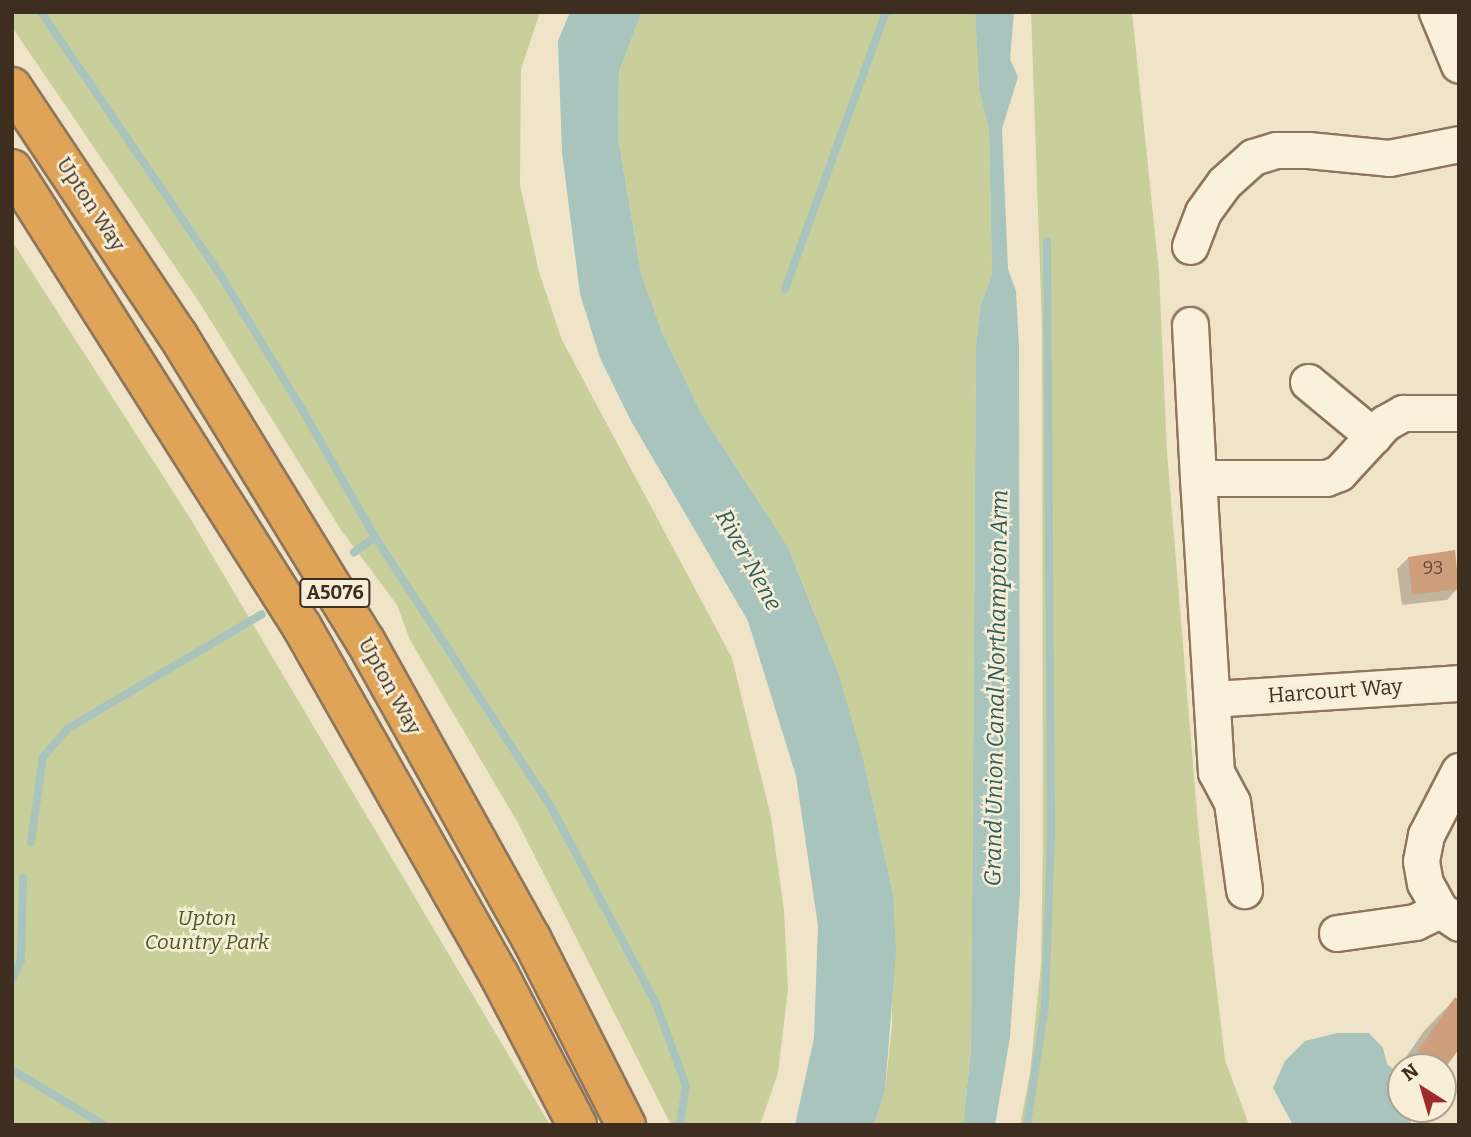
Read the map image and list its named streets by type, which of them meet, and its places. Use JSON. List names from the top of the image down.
{
  "streets": {
    "highway": ["Upton Way", "A5076"],
    "street": ["Harcourt Way"]
  },
  "water": ["River Nene", "Grand Union Canal Northampton Arm"],
  "parks": ["Upton Country Park"],
  "house_numbers": ["93"],
  "north": "top left"
}
